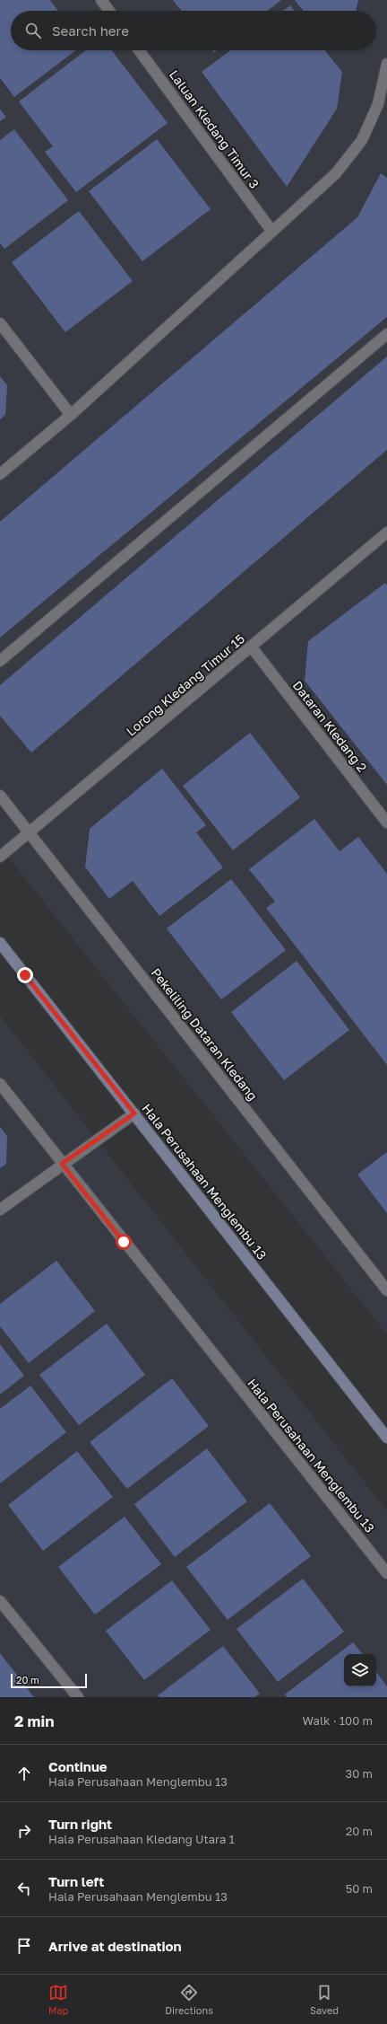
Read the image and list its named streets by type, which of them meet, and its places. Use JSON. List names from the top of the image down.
{
  "streets": {
    "street": [
      "Laluan Kledang Timur 3",
      "Lorong Kledang Timur 15",
      "Dataran Kledang 2",
      "Pekeliling Dataran Kledang",
      "Hala Perusahaan Menglembu 13"
    ]
  },
  "crossings": [
    ["Lorong Kledang Timur 15", "Dataran Kledang 2"],
    ["Lorong Kledang Timur 15", "Pekeliling Dataran Kledang"]
  ],
  "scale_bar": "20 m",
  "page": {
    "search": "Search here",
    "scale": "20 m",
    "heading": ["2 min", "Walk · 100 m"],
    "list": [
      ["Continue", "Hala Perusahaan Menglembu 13", "30 m"],
      ["Turn right", "Hala Perusahaan Kledang Utara 1", "20 m"],
      ["Turn left", "Hala Perusahaan Menglembu 13", "50 m"],
      "Arrive at destination"
    ],
    "nav": ["Map", "Directions", "Saved"]
  }
}
